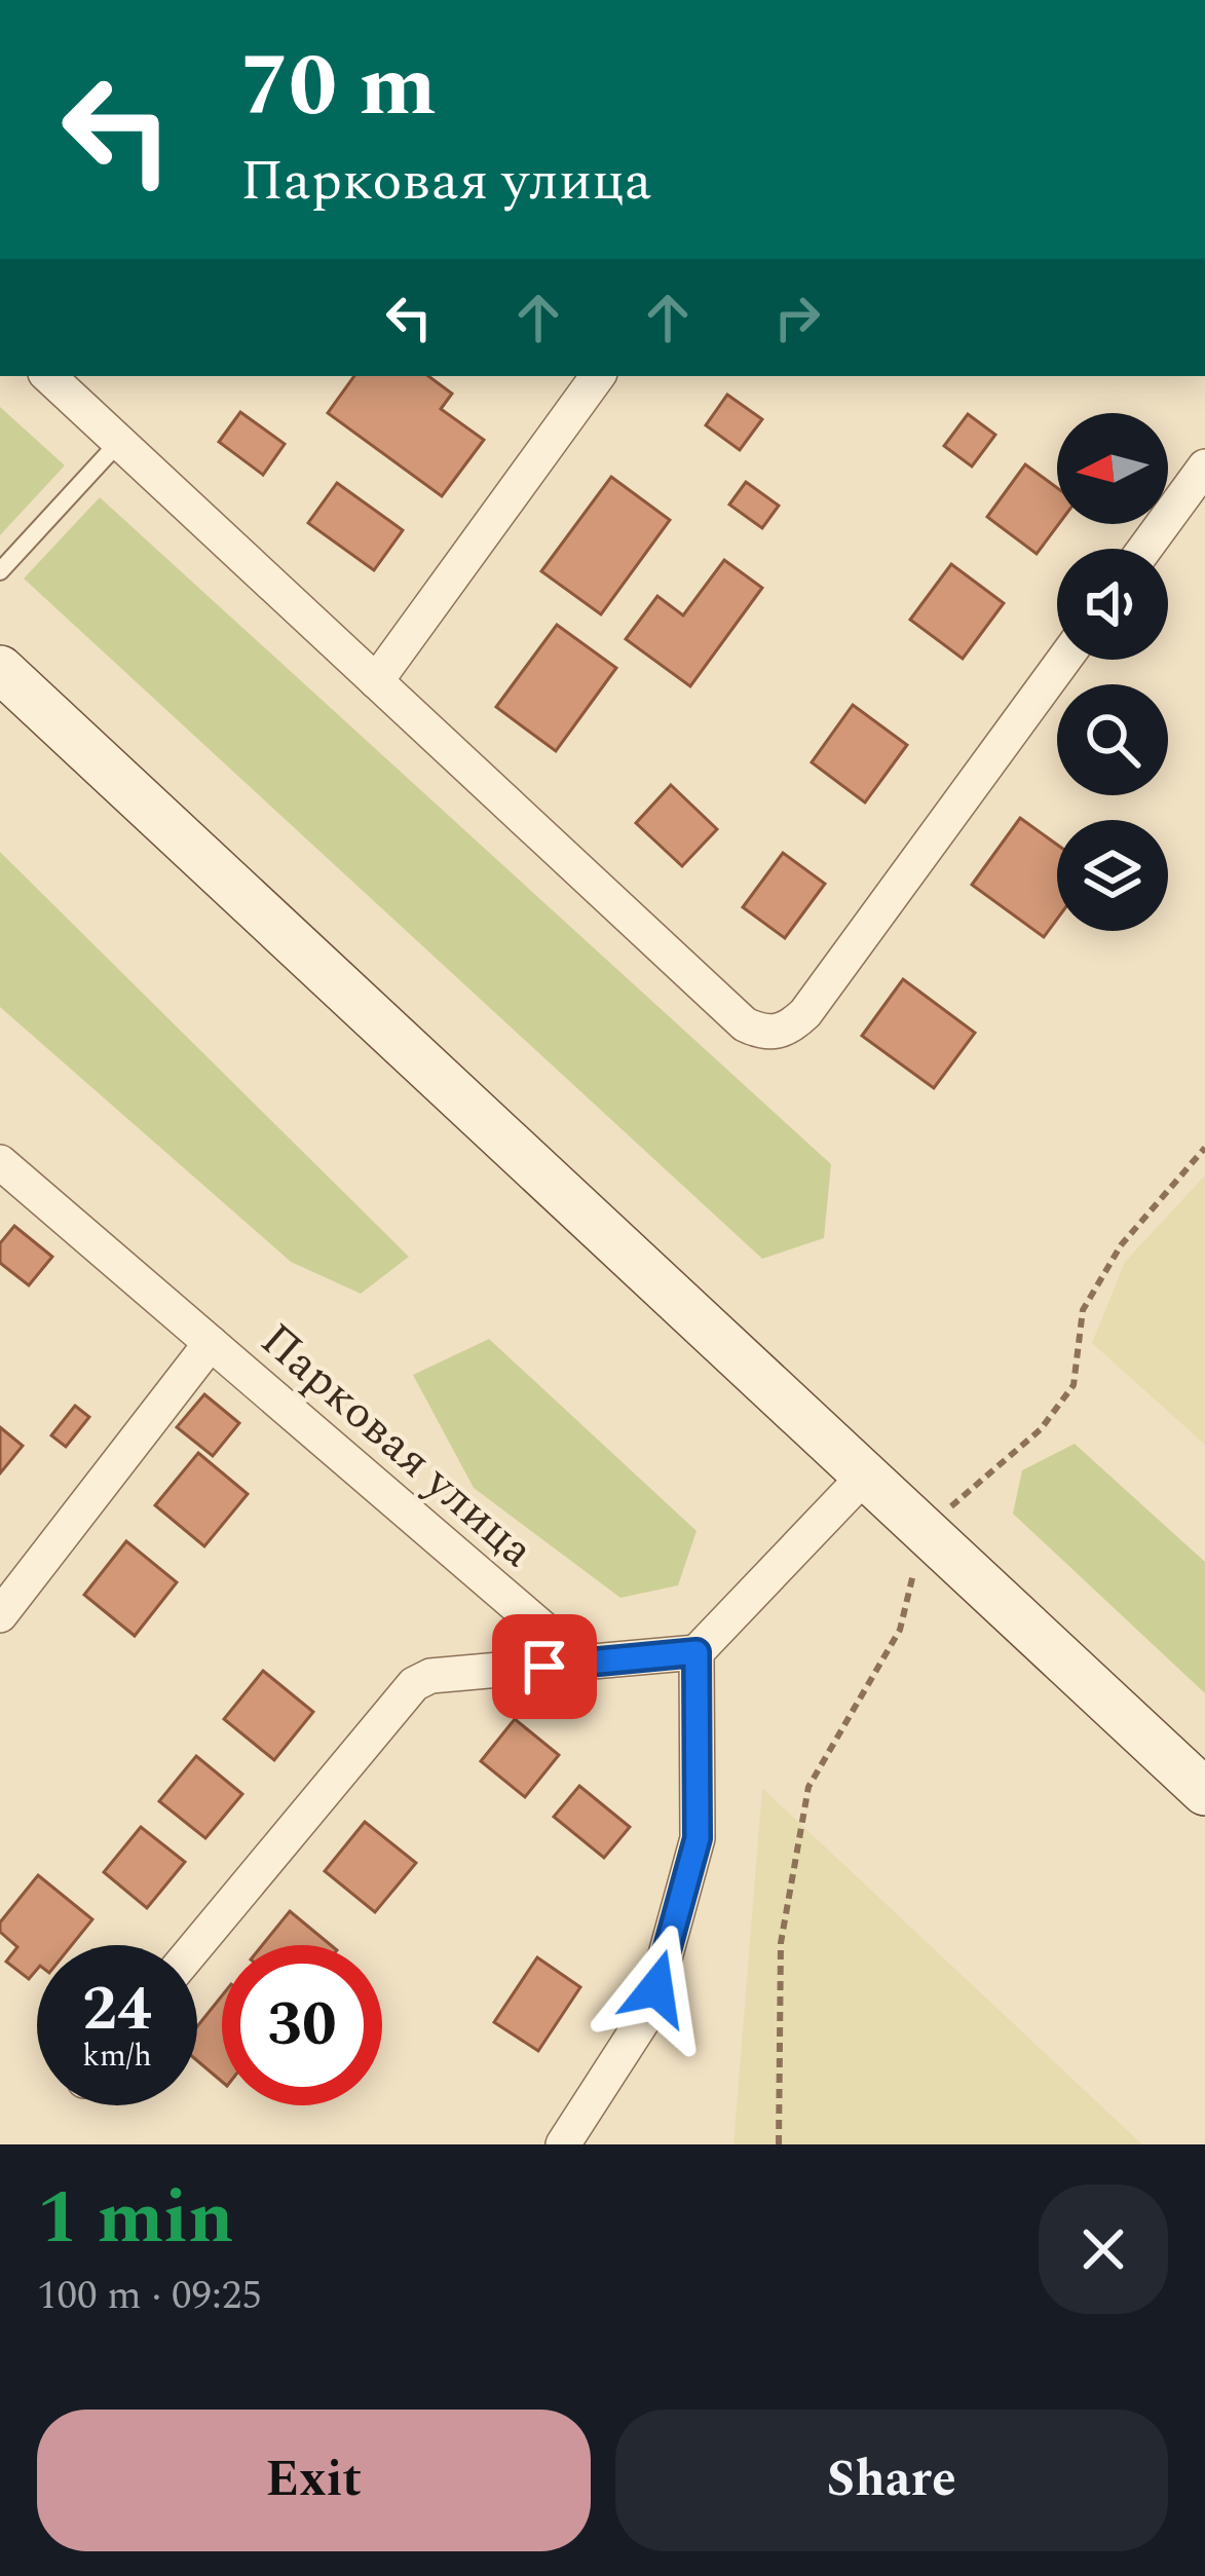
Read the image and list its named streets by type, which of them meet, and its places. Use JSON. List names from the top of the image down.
{
  "streets": {
    "street": ["Парковая улица"]
  },
  "north": "left",
  "page": {
    "turn": ["70 m", "Парковая улица"],
    "speed": "24 km/h",
    "limit": "30",
    "heading": ["1 min", "100 m · 09:25"],
    "buttons": ["Exit", "Share"]
  }
}
